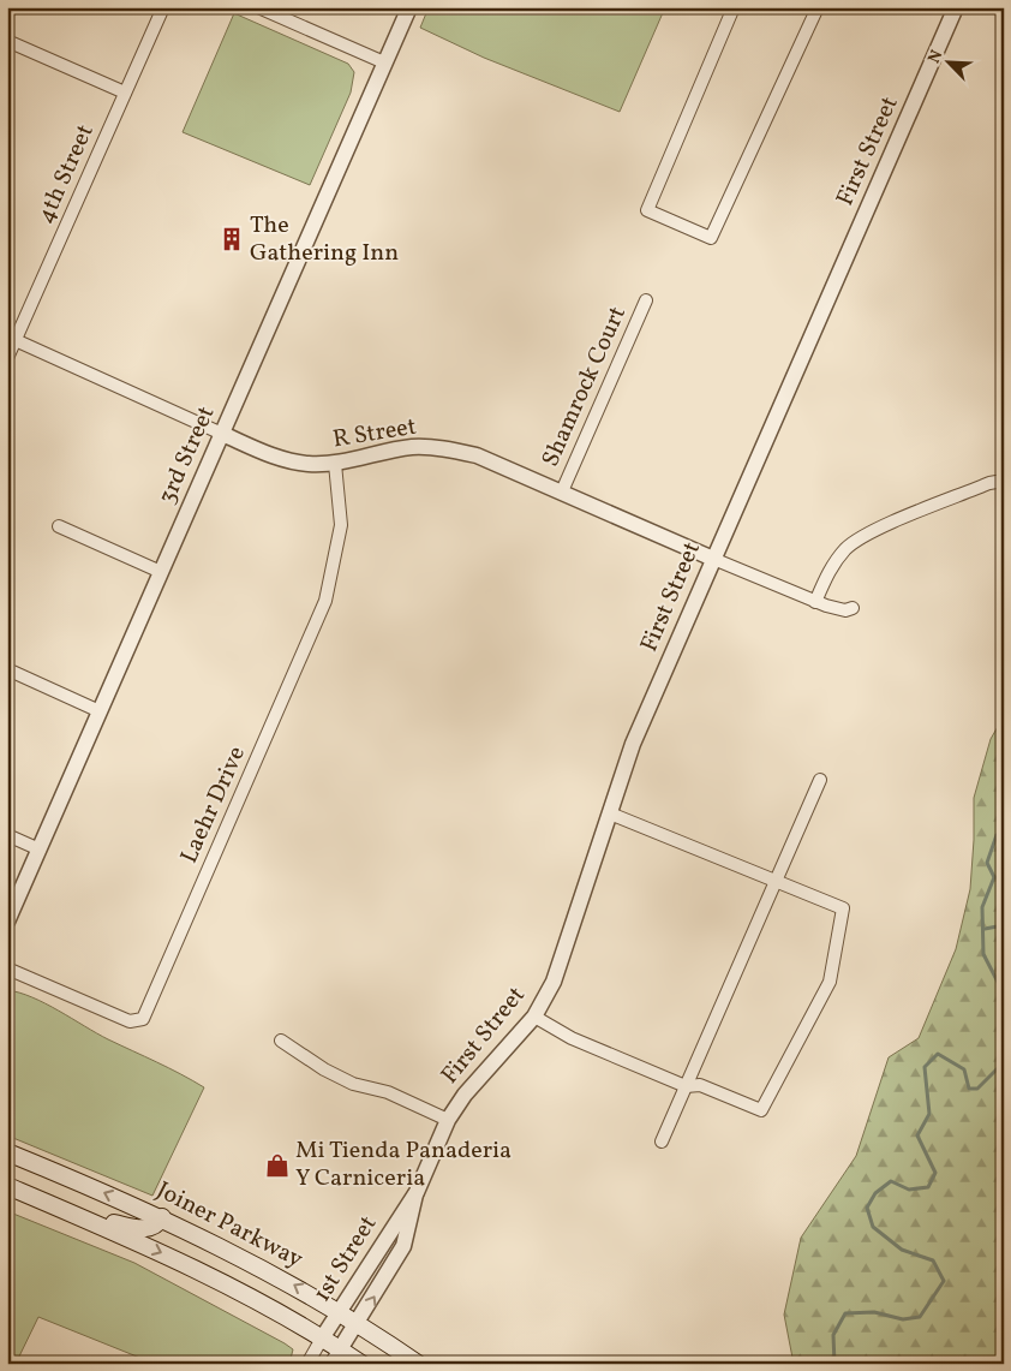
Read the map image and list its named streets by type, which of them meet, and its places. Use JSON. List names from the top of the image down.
{
  "streets": {
    "main road": ["Joiner Parkway"],
    "street": [
      "First Street",
      "4th Street",
      "Shamrock Court",
      "R Street",
      "3rd Street",
      "Laehr Drive",
      "1st Street"
    ]
  },
  "crossings": [
    ["First Street", "R Street"],
    ["First Street", "1st Street"],
    ["4th Street", "R Street"],
    ["Shamrock Court", "R Street"],
    ["R Street", "3rd Street"],
    ["R Street", "Laehr Drive"],
    ["Joiner Parkway", "1st Street"]
  ],
  "places": {
    "building": ["The Gathering Inn"],
    "shop": ["Mi Tienda Panaderia Y Carniceria"]
  },
  "north": "top left"
}
